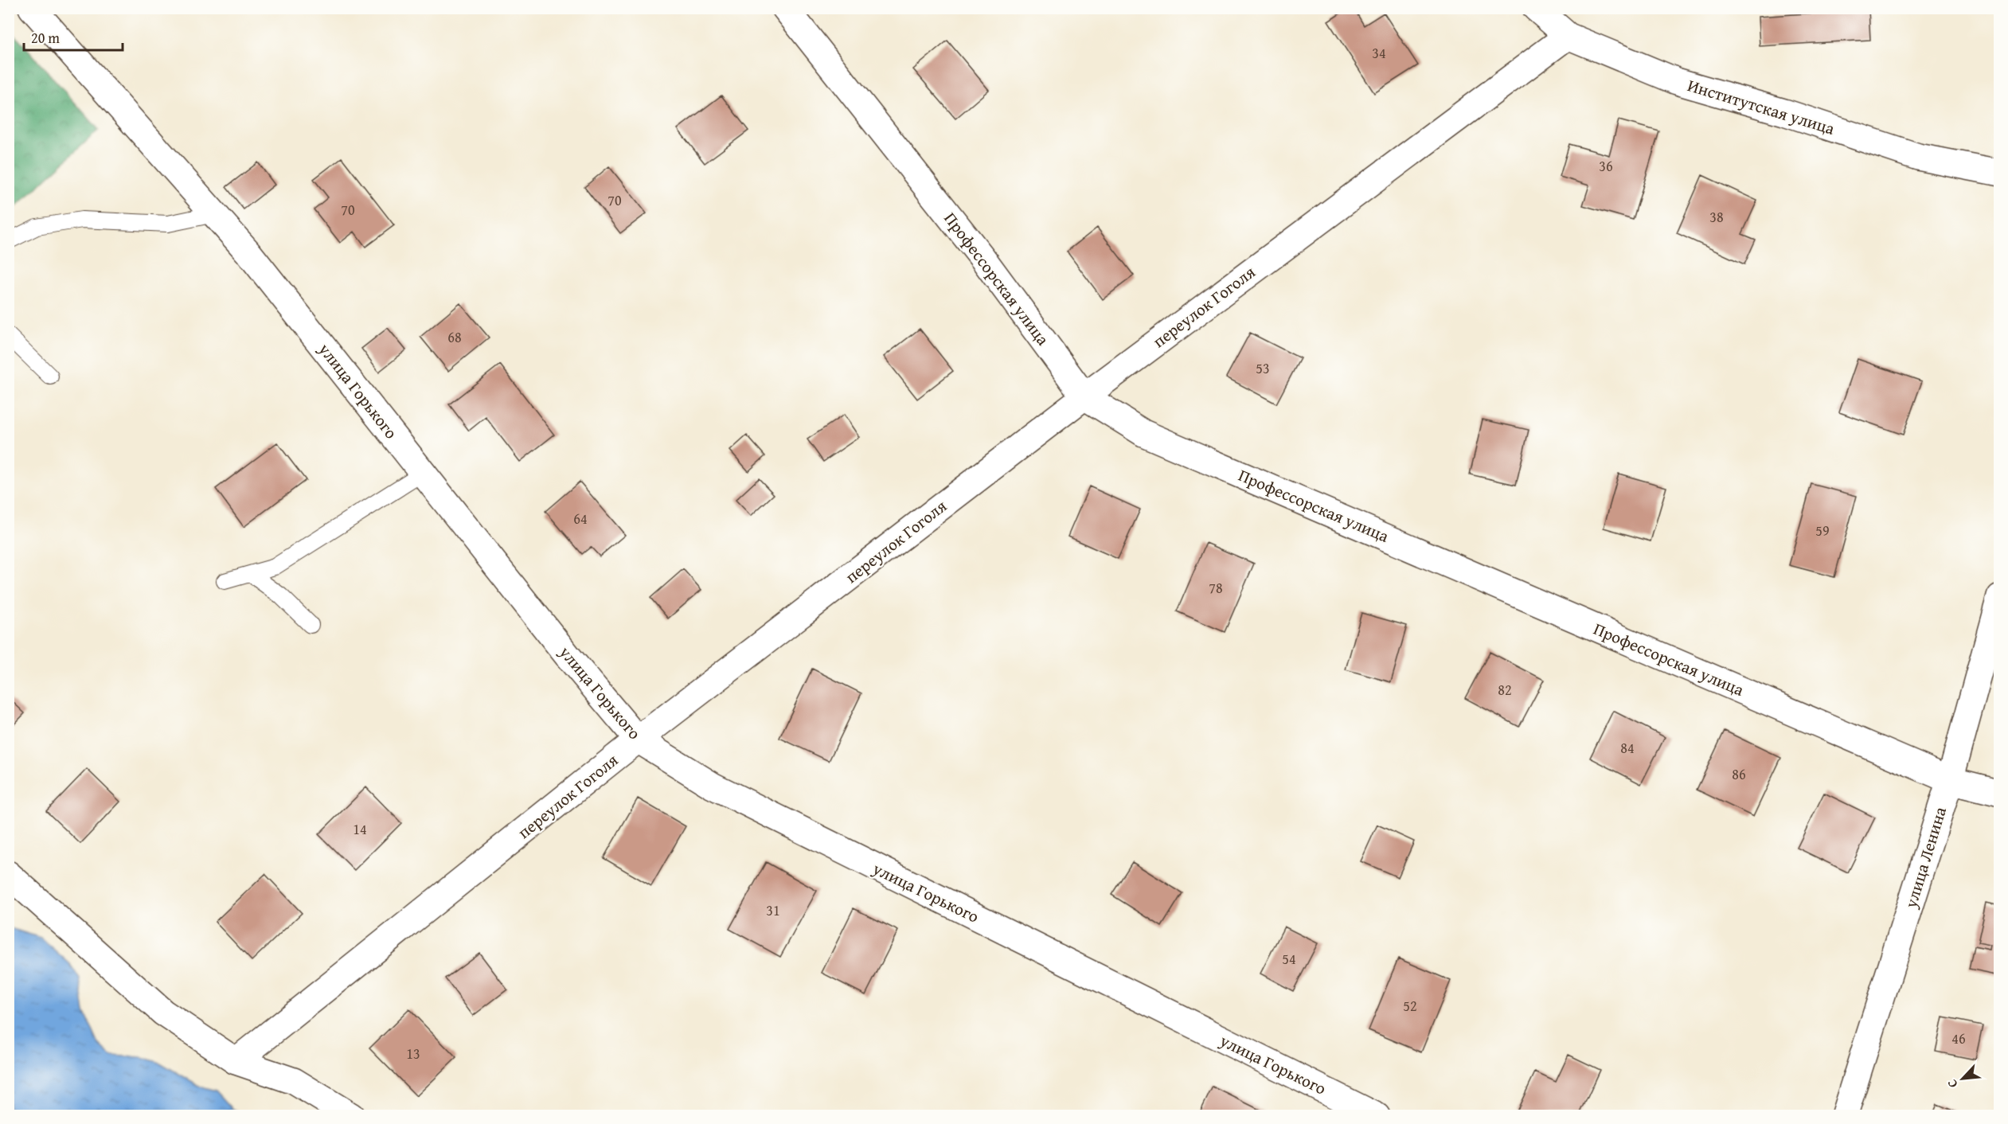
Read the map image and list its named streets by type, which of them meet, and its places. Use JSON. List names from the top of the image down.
{
  "streets": {
    "street": [
      "Институтская улица",
      "Профессорская улица",
      "переулок Гоголя",
      "улица Горького",
      "улица Ленина"
    ]
  },
  "crossings": [
    ["Институтская улица", "переулок Гоголя"],
    ["Профессорская улица", "переулок Гоголя"],
    ["Профессорская улица", "улица Ленина"],
    ["переулок Гоголя", "улица Горького"]
  ],
  "house_numbers": [
    "34",
    "36",
    "70",
    "70",
    "38",
    "68",
    "53",
    "64",
    "59",
    "78",
    "82",
    "84",
    "86",
    "14",
    "31",
    "54",
    "52",
    "46",
    "13"
  ],
  "scale_bar": "20 m",
  "north": "bottom left"
}
